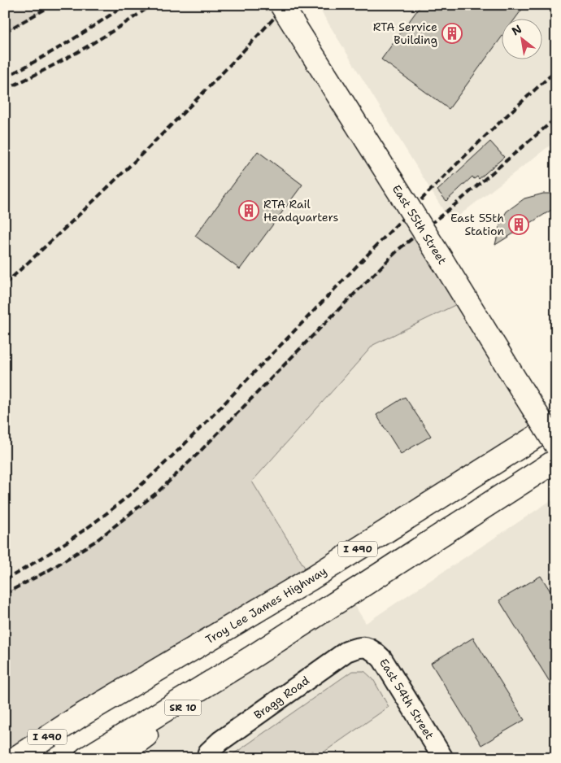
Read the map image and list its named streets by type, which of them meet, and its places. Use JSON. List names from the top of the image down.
{
  "streets": {
    "main road": [
      "East 55th Street",
      "I 490",
      "Troy Lee James Highway",
      "SR 10"
    ],
    "street": ["Bragg Road", "East 54th Street"]
  },
  "crossings": [
    ["Bragg Road", "East 54th Street"]
  ],
  "places": {
    "building": ["RTA Service Building", "RTA Rail Headquarters", "East 55th Station"]
  },
  "north": "top left"
}
